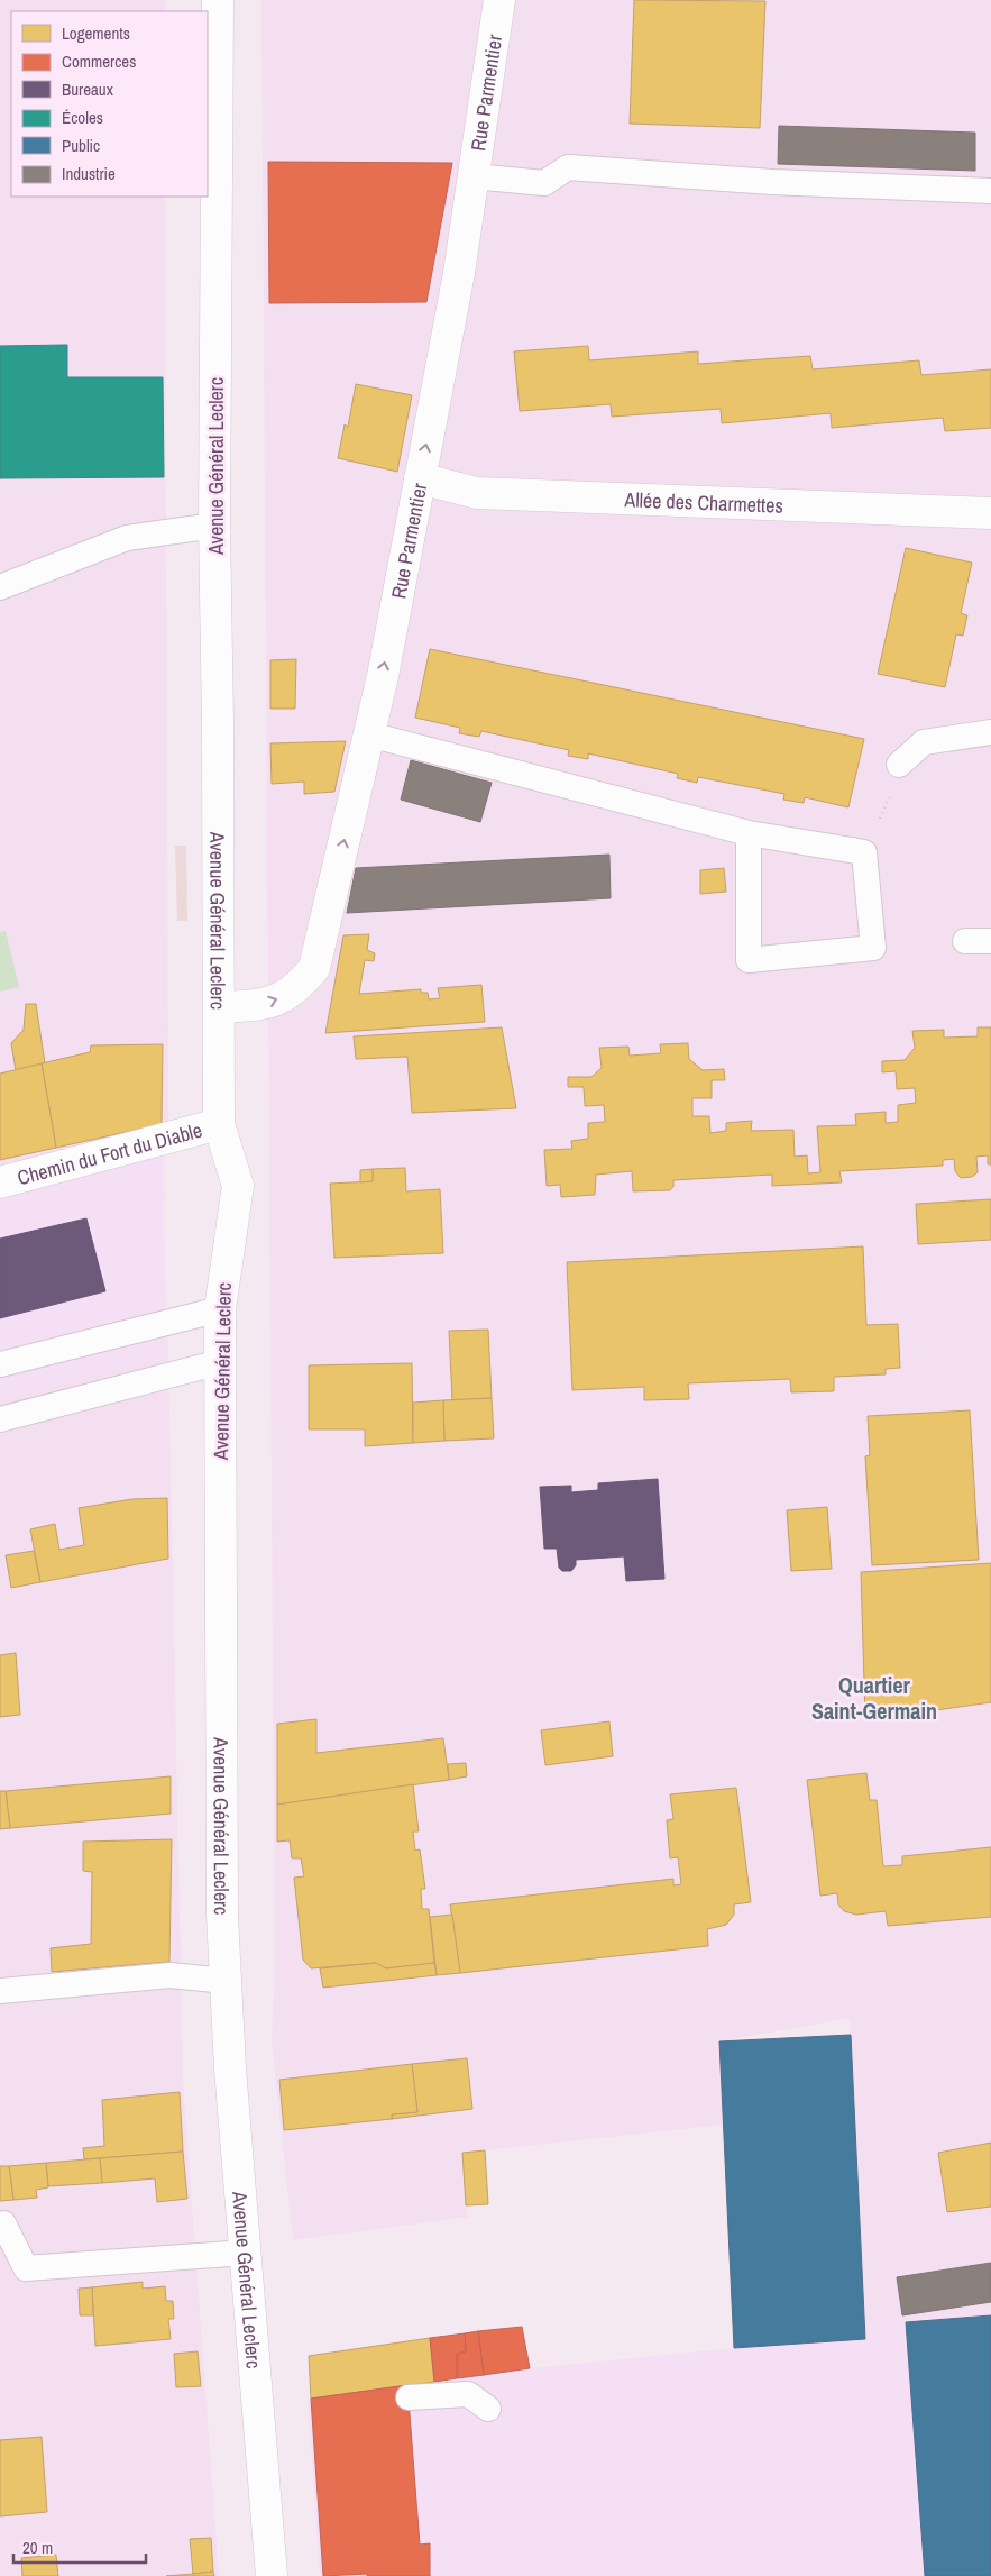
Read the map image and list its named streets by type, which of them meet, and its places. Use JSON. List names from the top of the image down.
{
  "streets": {
    "main road": [
      "Rue Parmentier",
      "Avenue Général Leclerc",
      "Allée des Charmettes",
      "Chemin du Fort du Diable"
    ]
  },
  "crossings": [
    ["Rue Parmentier", "Avenue Général Leclerc"],
    ["Rue Parmentier", "Allée des Charmettes"],
    ["Avenue Général Leclerc", "Chemin du Fort du Diable"]
  ],
  "one_way": ["Rue Parmentier"],
  "districts": ["Quartier Saint-Germain"],
  "legend": [
    "Logements",
    "Commerces",
    "Bureaux",
    "Écoles",
    "Public",
    "Industrie"
  ],
  "scale_bar": "20 m"
}
